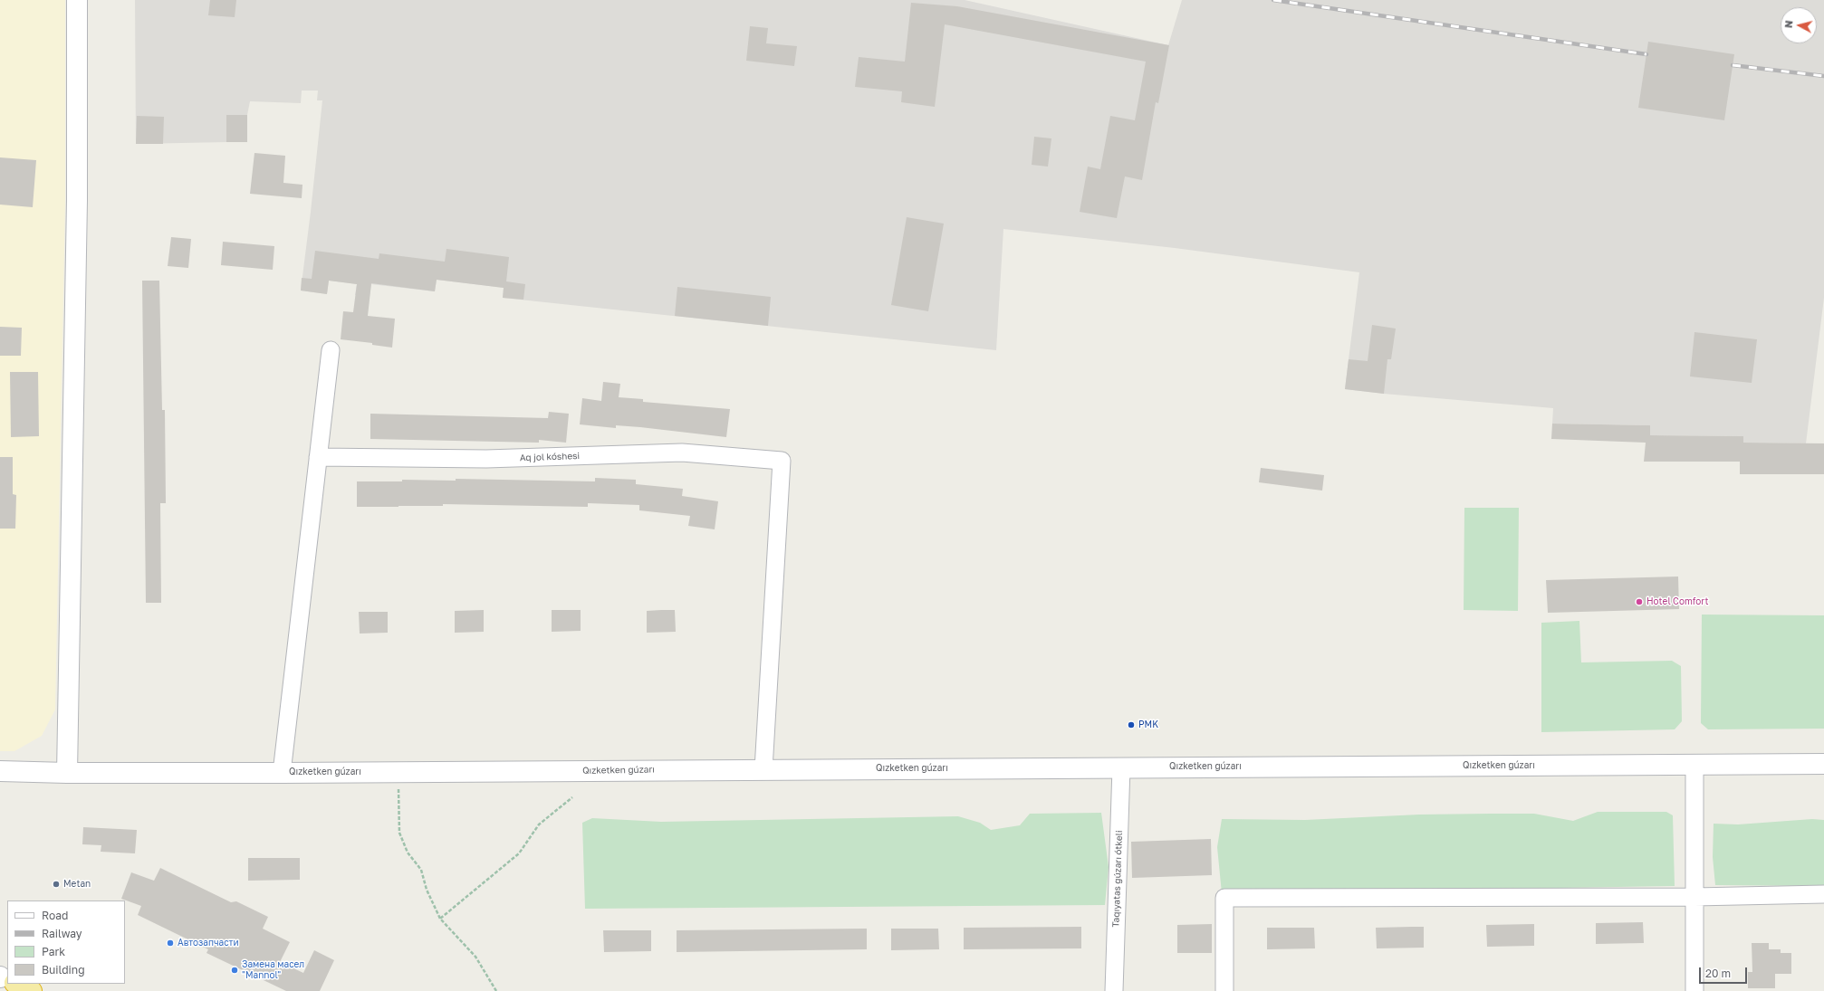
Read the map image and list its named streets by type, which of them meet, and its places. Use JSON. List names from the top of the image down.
{
  "streets": {
    "street": ["Aq jol kóshesi", "Qızketken gúzarı", "Taqıyatas gúzarı ótkeli"]
  },
  "crossings": [
    ["Aq jol kóshesi", "Qızketken gúzarı"],
    ["Qızketken gúzarı", "Taqıyatas gúzarı ótkeli"]
  ],
  "places": [
    "Hotel Comfort",
    "PMK",
    "Metan",
    "Автозапчасти",
    "Замена масел \"Mannol\""
  ],
  "legend": [
    "Road",
    "Railway",
    "Park",
    "Building"
  ],
  "scale_bar": "20 m",
  "north": "left"
}
